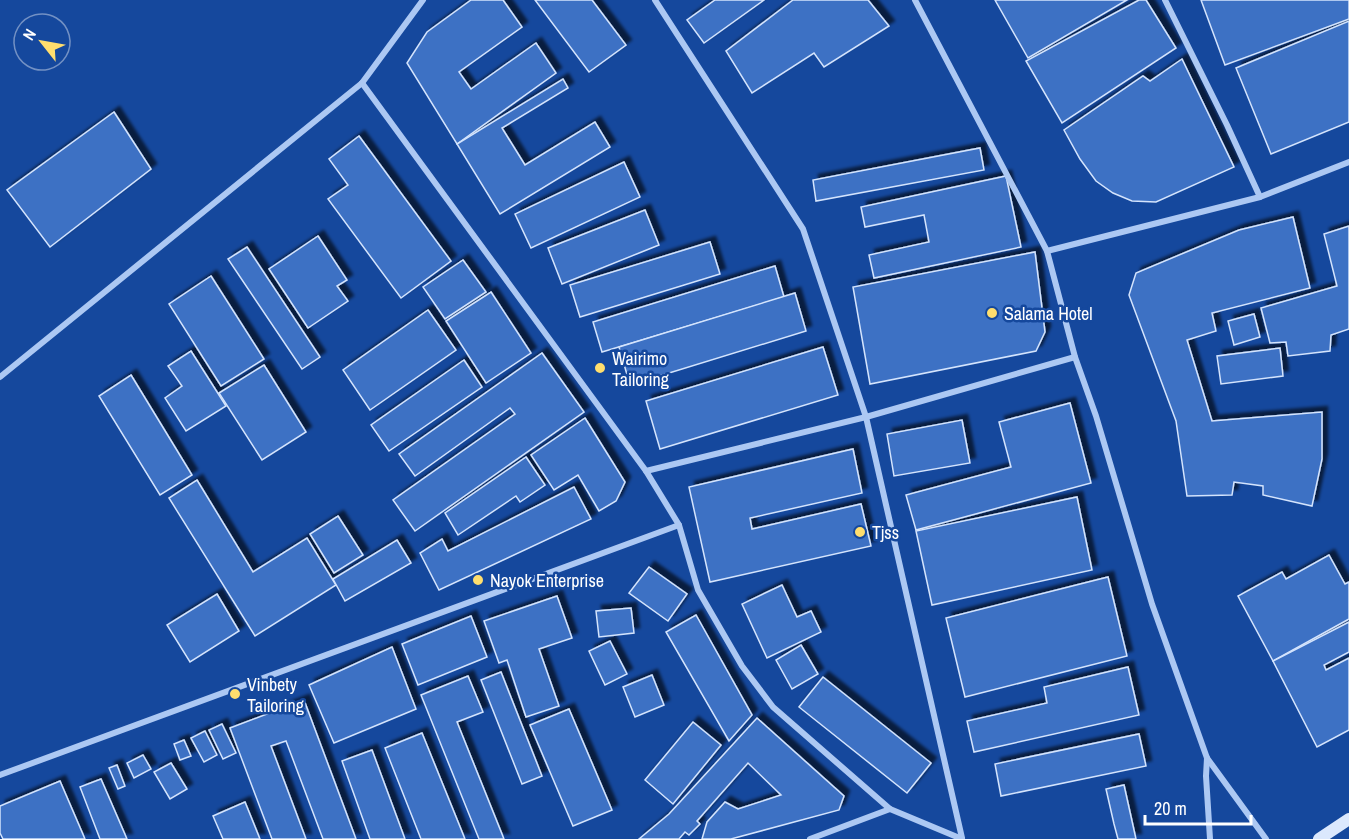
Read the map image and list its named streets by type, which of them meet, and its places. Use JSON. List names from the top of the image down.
{
  "places": [
    "Salama Hotel",
    "Wairimo Tailoring",
    "Tjss",
    "Nayok Enterprise",
    "Vinbety Tailoring"
  ],
  "scale_bar": "20 m",
  "north": "top left"
}
